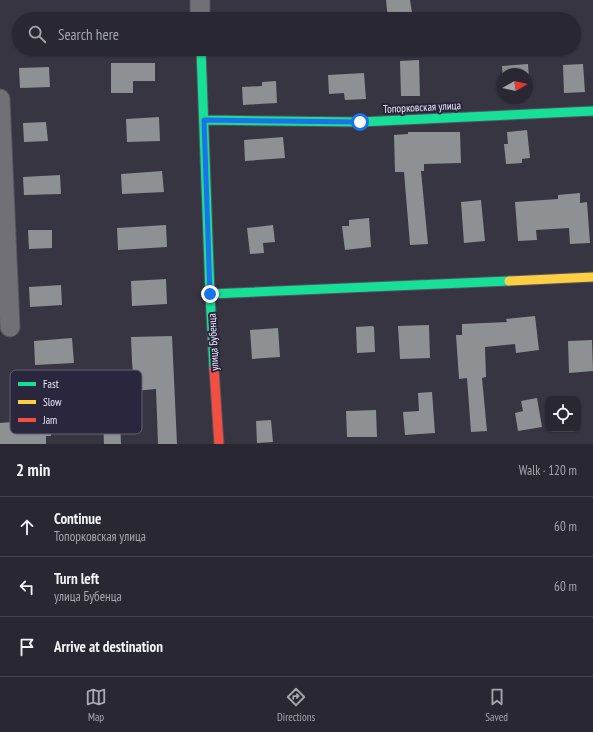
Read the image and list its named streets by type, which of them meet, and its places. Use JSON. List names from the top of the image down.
{
  "streets": {
    "street": ["Топорковская улица", "улица Бубенца"]
  },
  "crossings": [
    ["Топорковская улица", "улица Бубенца"]
  ],
  "legend": ["Fast", "Slow", "Jam"],
  "north": "right",
  "page": {
    "search": "Search here",
    "heading": ["2 min", "Walk · 120 m"],
    "list": [
      ["Continue", "Топорковская улица", "60 m"],
      ["Turn left", "улица Бубенца", "60 m"],
      "Arrive at destination"
    ],
    "nav": ["Map", "Directions", "Saved"]
  }
}
